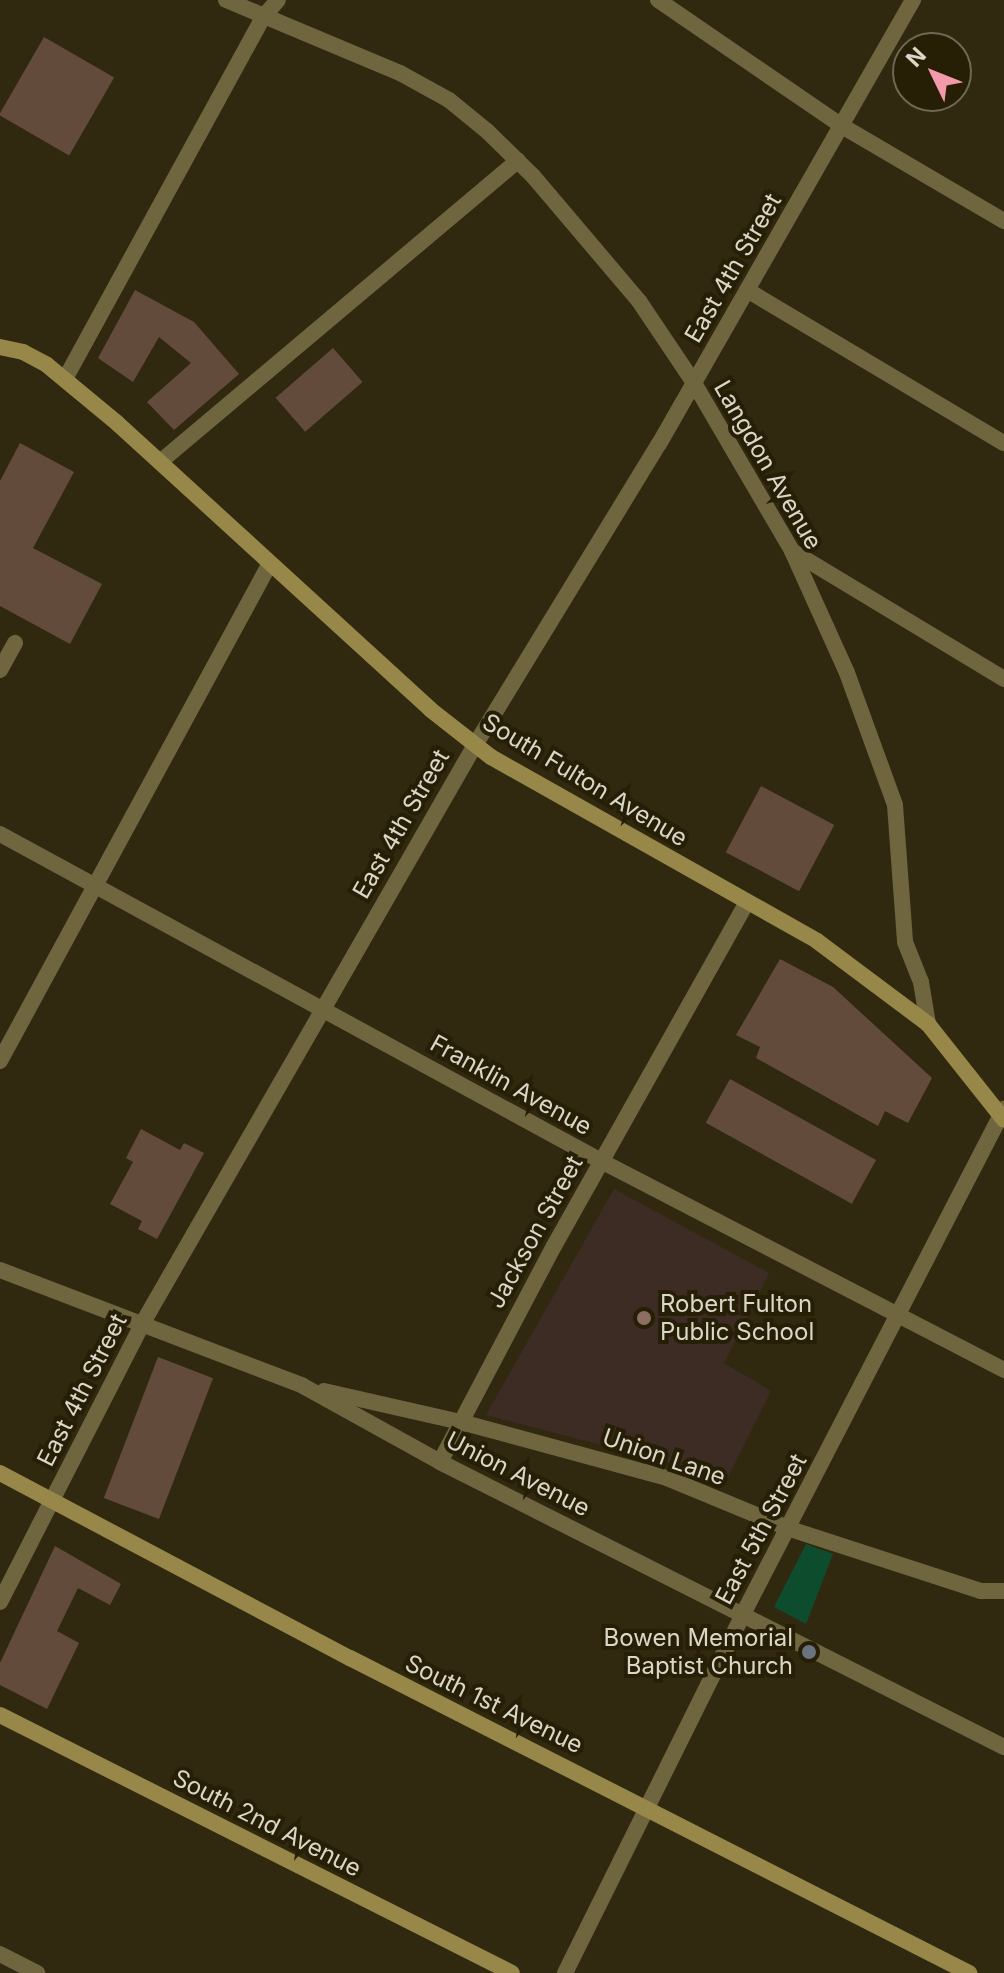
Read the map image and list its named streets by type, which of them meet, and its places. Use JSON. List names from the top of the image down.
{
  "streets": {
    "street": [
      "East 4th Street",
      "Langdon Avenue",
      "South Fulton Avenue",
      "Franklin Avenue",
      "Jackson Street",
      "Union Lane",
      "Union Avenue",
      "East 5th Street",
      "South 1st Avenue",
      "South 2nd Avenue"
    ]
  },
  "crossings": [
    ["East 4th Street", "Langdon Avenue"],
    ["East 4th Street", "South Fulton Avenue"],
    ["East 4th Street", "Franklin Avenue"],
    ["East 4th Street", "Union Avenue"],
    ["East 4th Street", "South 1st Avenue"],
    ["Langdon Avenue", "South Fulton Avenue"],
    ["South Fulton Avenue", "Jackson Street"],
    ["South Fulton Avenue", "East 5th Street"],
    ["Franklin Avenue", "Jackson Street"],
    ["Franklin Avenue", "East 5th Street"],
    ["Jackson Street", "Union Lane"],
    ["Jackson Street", "Union Avenue"],
    ["Union Lane", "Union Avenue"],
    ["Union Lane", "East 5th Street"],
    ["Union Avenue", "East 5th Street"],
    ["East 5th Street", "South 1st Avenue"]
  ],
  "places": ["Robert Fulton Public School", "Bowen Memorial Baptist Church"],
  "north": "top left"
}
